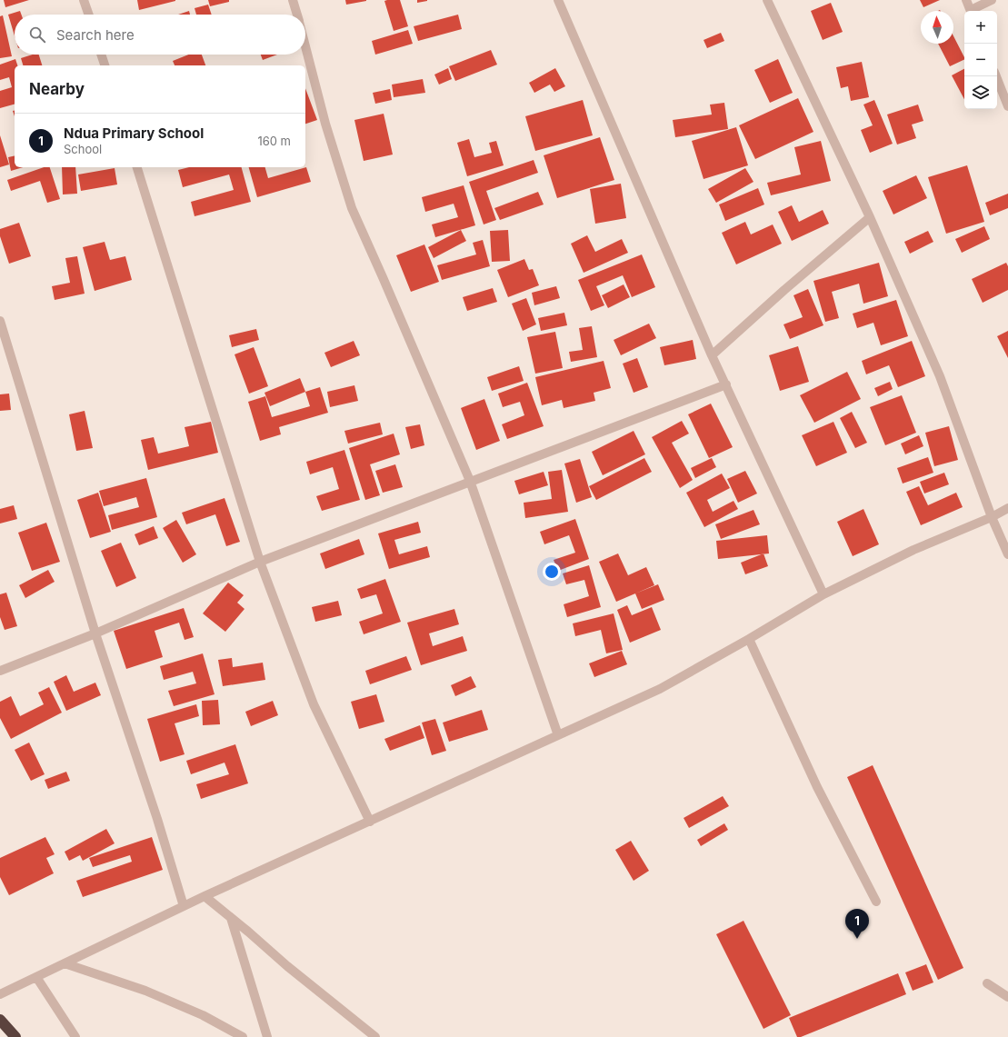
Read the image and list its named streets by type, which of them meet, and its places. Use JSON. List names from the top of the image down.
{
  "north": "top",
  "page": {
    "map_buttons": ["+", "−"],
    "search": "Search here",
    "heading": "Nearby",
    "list": [
      {
        "mark": "1",
        "name": "Ndua Primary School",
        "note": "School",
        "value": "160 m"
      }
    ],
    "pins": "1"
  }
}
